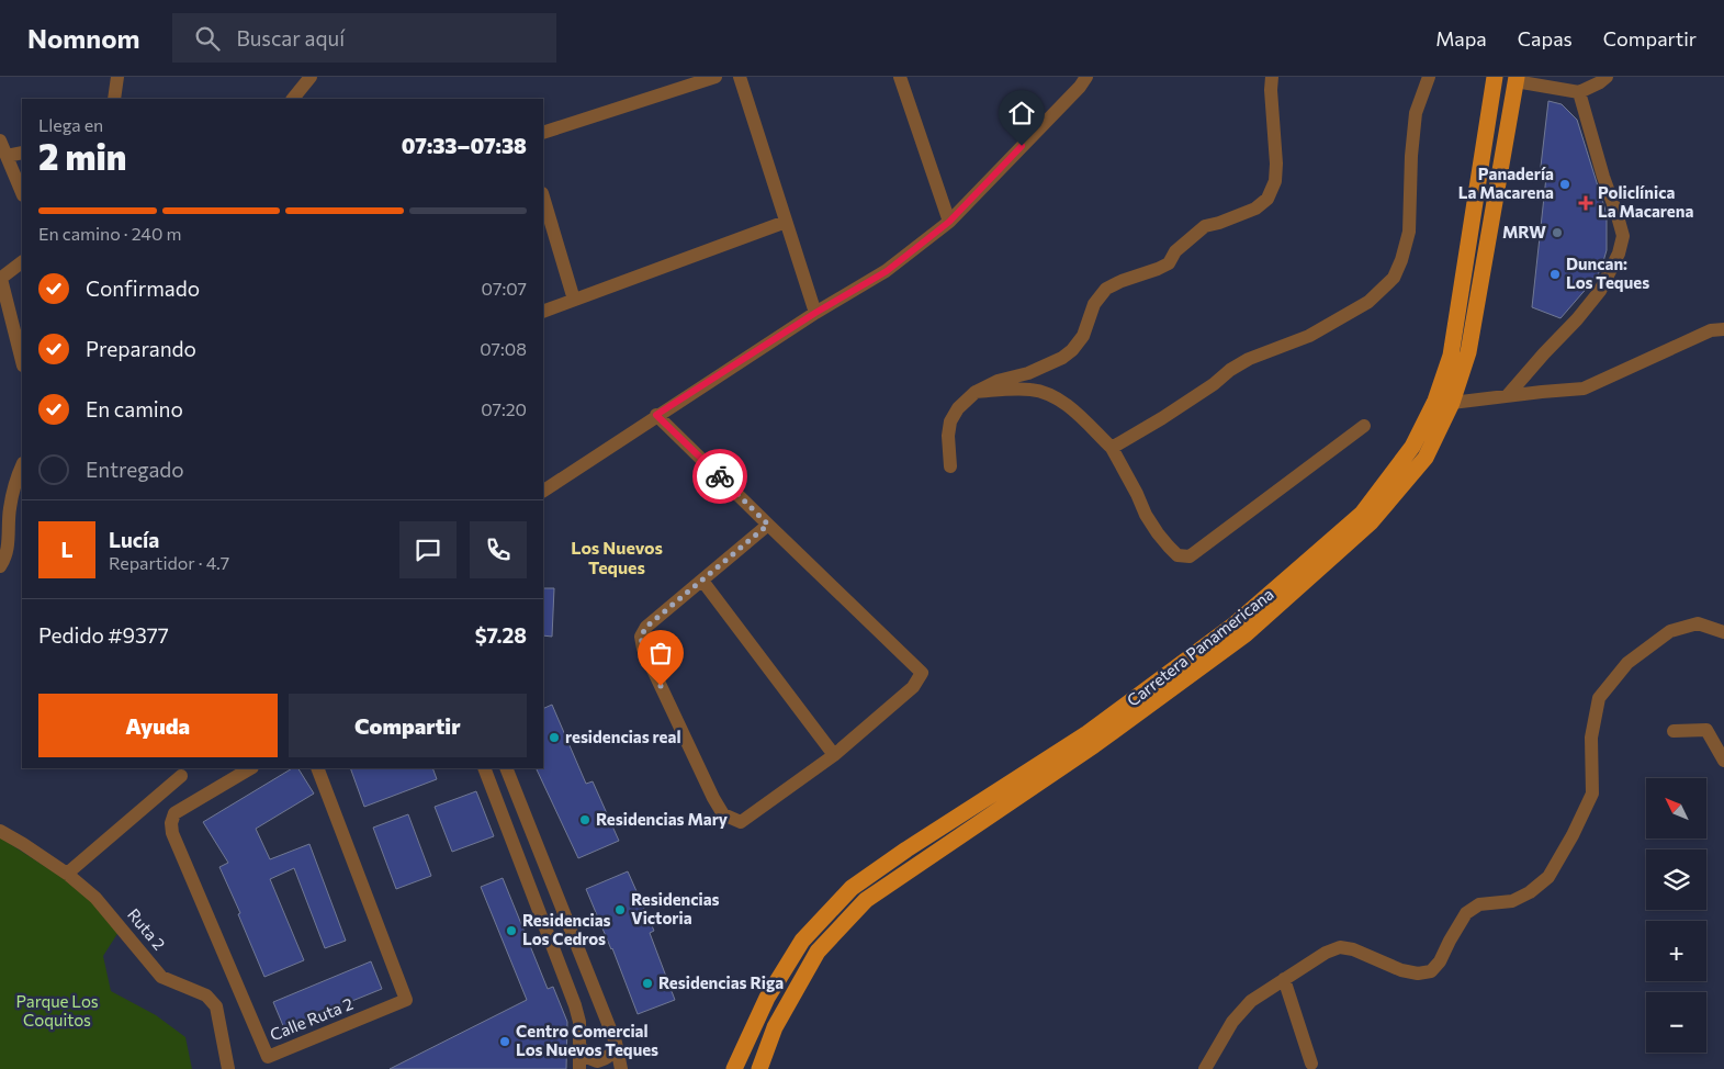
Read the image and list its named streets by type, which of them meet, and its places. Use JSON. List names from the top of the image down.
{
  "streets": {
    "main road": ["Carretera Panamericana"],
    "street": ["Ruta 2", "Calle Ruta 2"]
  },
  "districts": ["Los Nuevos Teques"],
  "parks": ["Parque Los Coquitos"],
  "places": {
    "other": [
      "Panadería La Macarena",
      "MRW",
      "Duncan: Los Teques",
      "residencias real",
      "Residencias Mary",
      "Residencias Victoria",
      "Residencias Los Cedros",
      "Residencias Riga",
      "Centro Comercial Los Nuevos Teques"
    ],
    "health": ["Policlínica La Macarena"]
  },
  "north": "top left",
  "page": {
    "header": "Nomnom",
    "search": "Buscar aquí",
    "nav": ["Mapa", "Capas", "Compartir"],
    "heading": ["2 min", "Llega en", "07:33–07:38"],
    "panel": [
      "Lucía",
      "Repartidor · 4.7",
      "Pedido #9377",
      "$7.28"
    ],
    "bar": "En camino · 240 m",
    "list": [
      ["Confirmado", "07:07"],
      ["Preparando", "07:08"],
      ["En camino", "07:20"],
      "Entregado"
    ],
    "round": "L",
    "buttons": ["Ayuda", "Compartir"],
    "map_buttons": ["+", "−"]
  }
}
